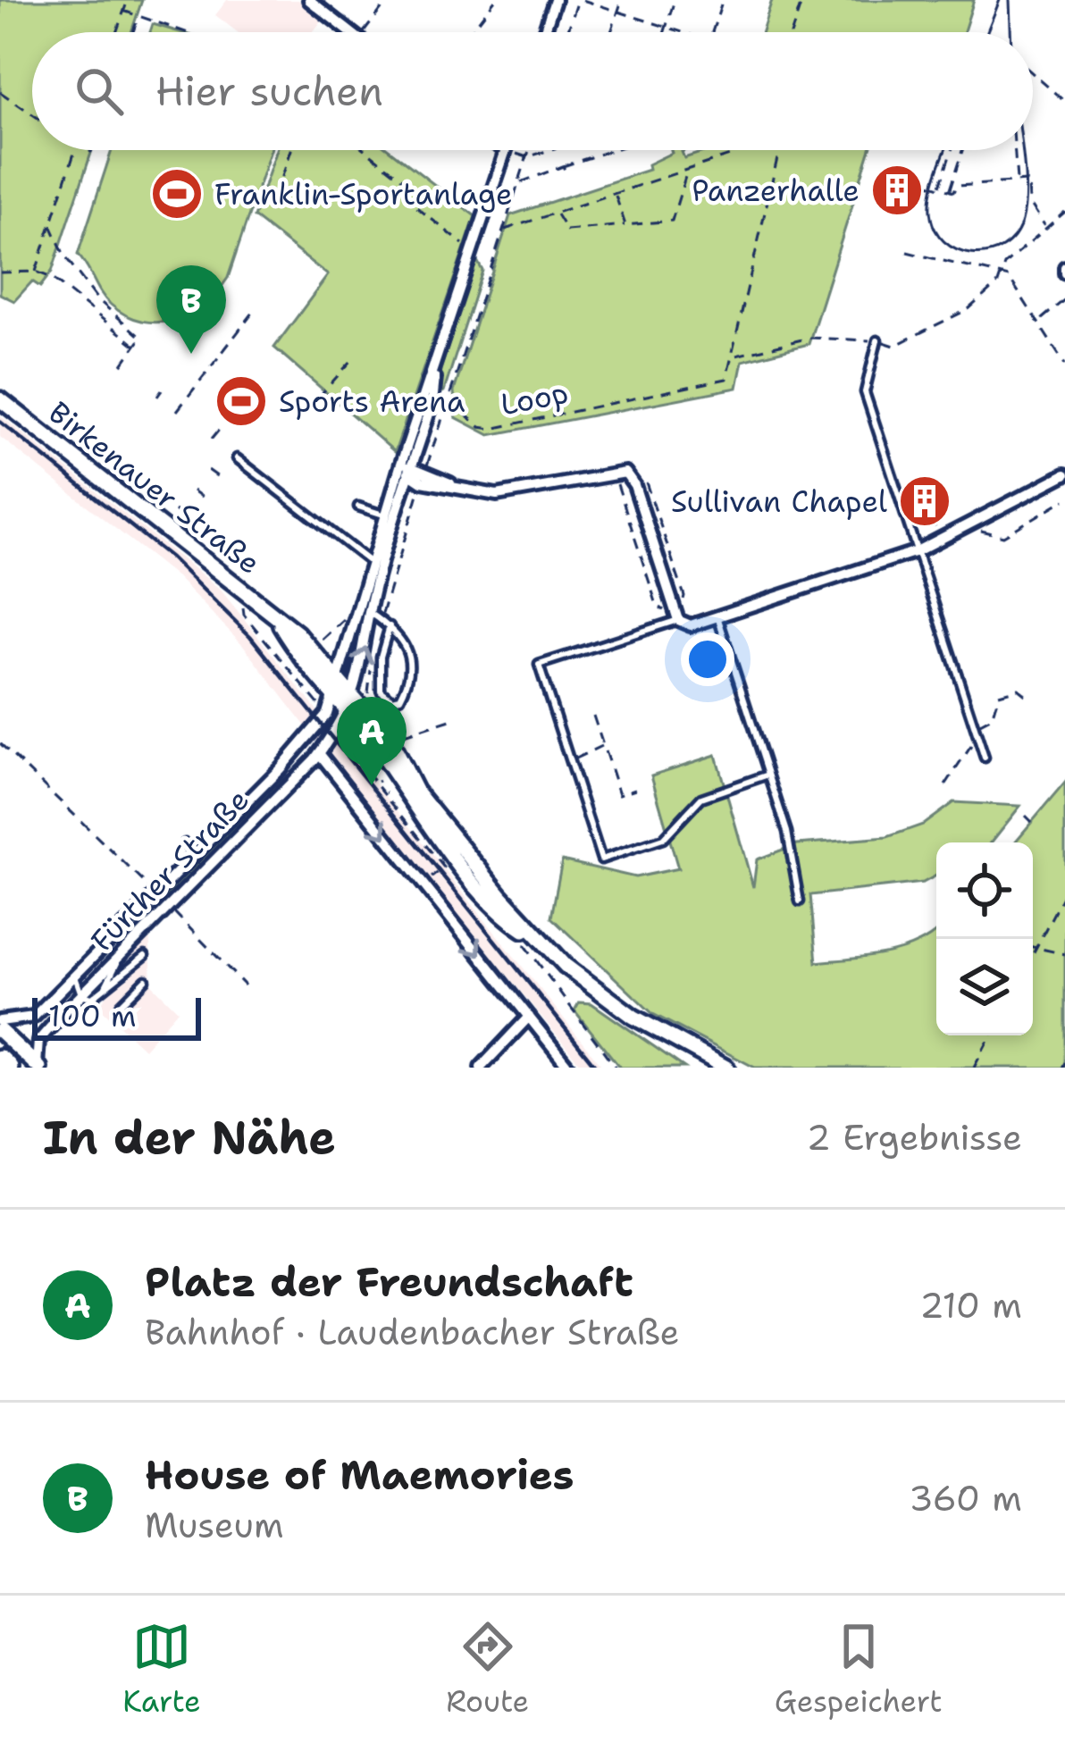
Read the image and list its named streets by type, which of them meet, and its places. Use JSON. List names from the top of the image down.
{
  "streets": {
    "street": ["Birkenauer Straße", "Fürther Straße"],
    "path": ["Loop"]
  },
  "crossings": [
    ["Birkenauer Straße", "Fürther Straße"]
  ],
  "places": {
    "building": ["Panzerhalle", "Sullivan Chapel"],
    "sports": ["Franklin-Sportanlage", "Sports Arena"]
  },
  "scale_bar": "100 m",
  "page": {
    "search": "Hier suchen",
    "pins": ["B", "A"],
    "scale": "100 m",
    "heading": ["In der Nähe", "2 Ergebnisse"],
    "list": [
      {
        "mark": "A",
        "name": "Platz der Freundschaft",
        "note": "Bahnhof · Laudenbacher Straße",
        "value": "210 m"
      },
      {
        "mark": "B",
        "name": "House of Maemories",
        "note": "Museum",
        "value": "360 m"
      }
    ],
    "nav": ["Karte", "Route", "Gespeichert"]
  }
}
